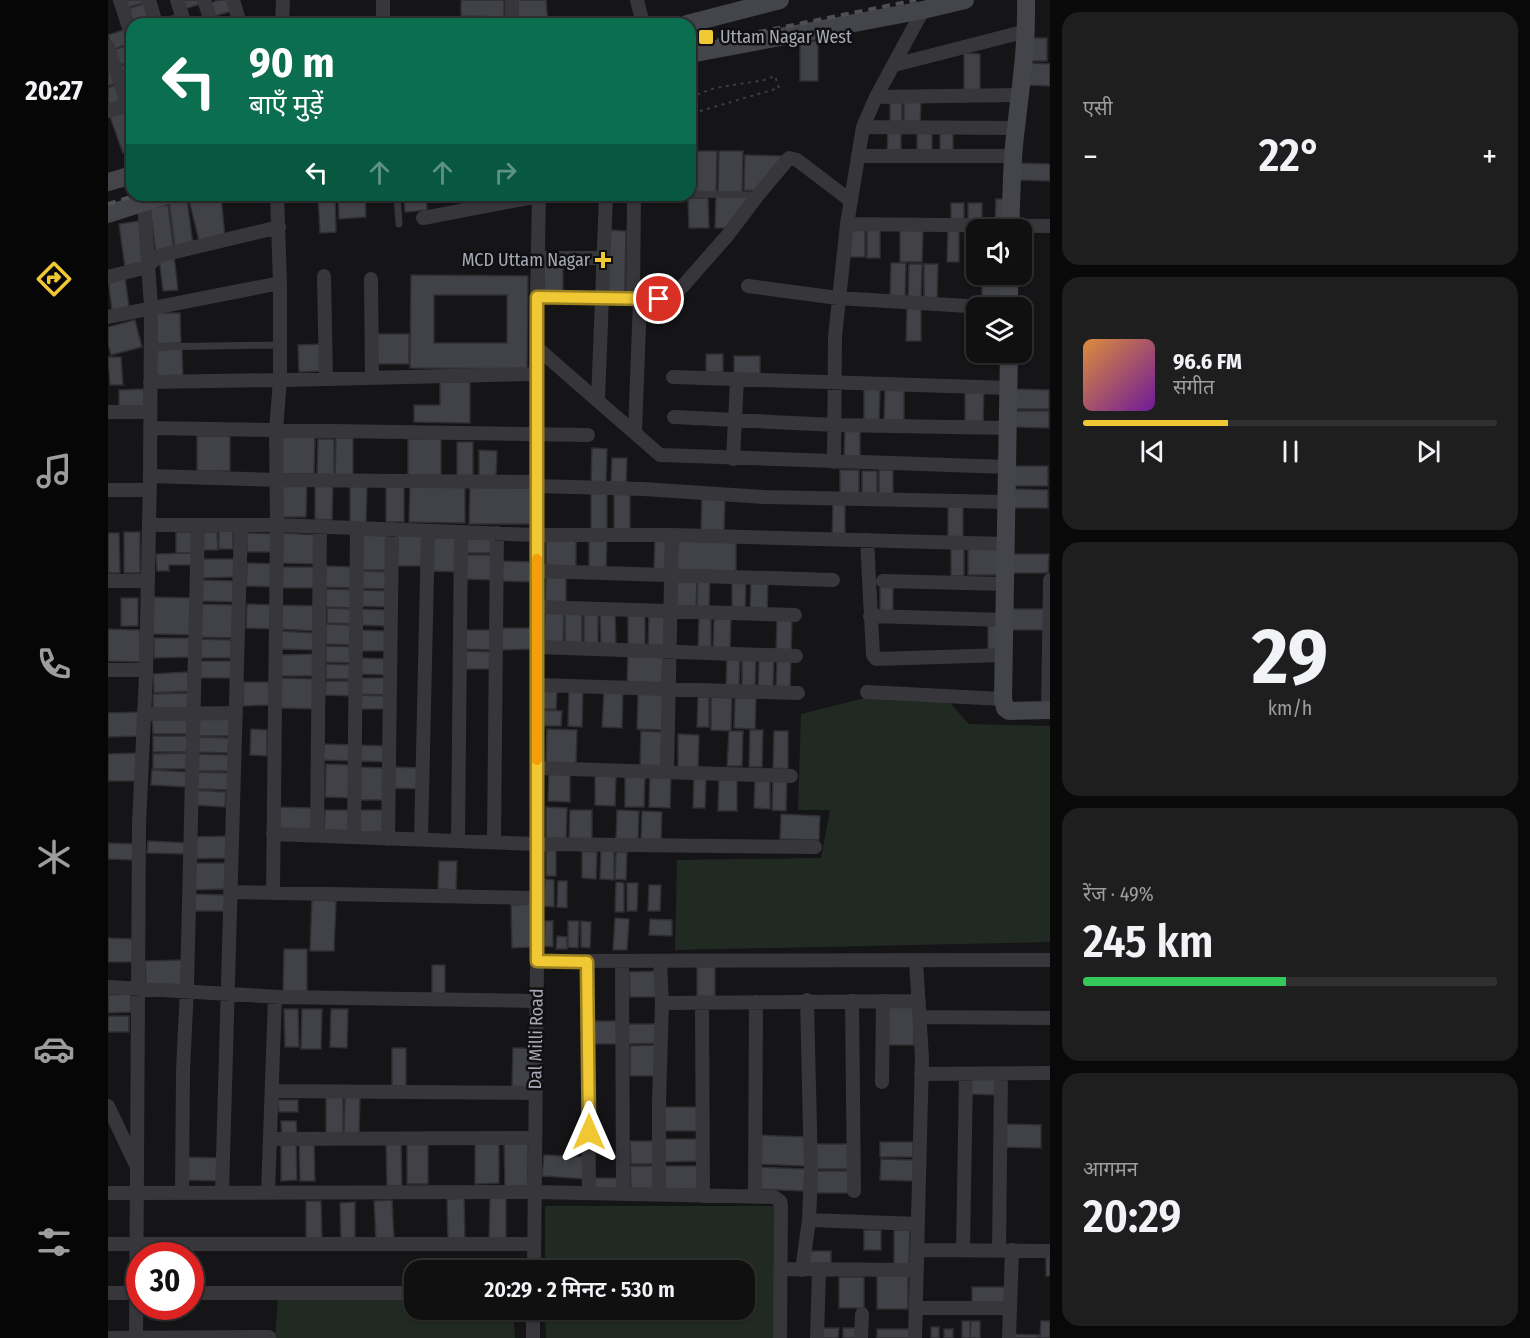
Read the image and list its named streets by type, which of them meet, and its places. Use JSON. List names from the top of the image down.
{
  "streets": {
    "street": ["Dal Milli Road"]
  },
  "places": {
    "transit": ["Uttam Nagar West"],
    "health": ["MCD Uttam Nagar"]
  },
  "page": {
    "tabs": "20:27",
    "tile": [
      "एसी",
      ["29", "km/h"],
      ["रेंज · 49%", "245 km"],
      ["आगमन", "20:29"]
    ],
    "turn": ["90 m", "बाएँ मुड़ें"],
    "heat": ["−", "22°", "+"],
    "song": ["96.6 FM", "संगीत"],
    "limit": "30",
    "trip": "20:29 · 2 मिनट · 530 m"
  }
}
